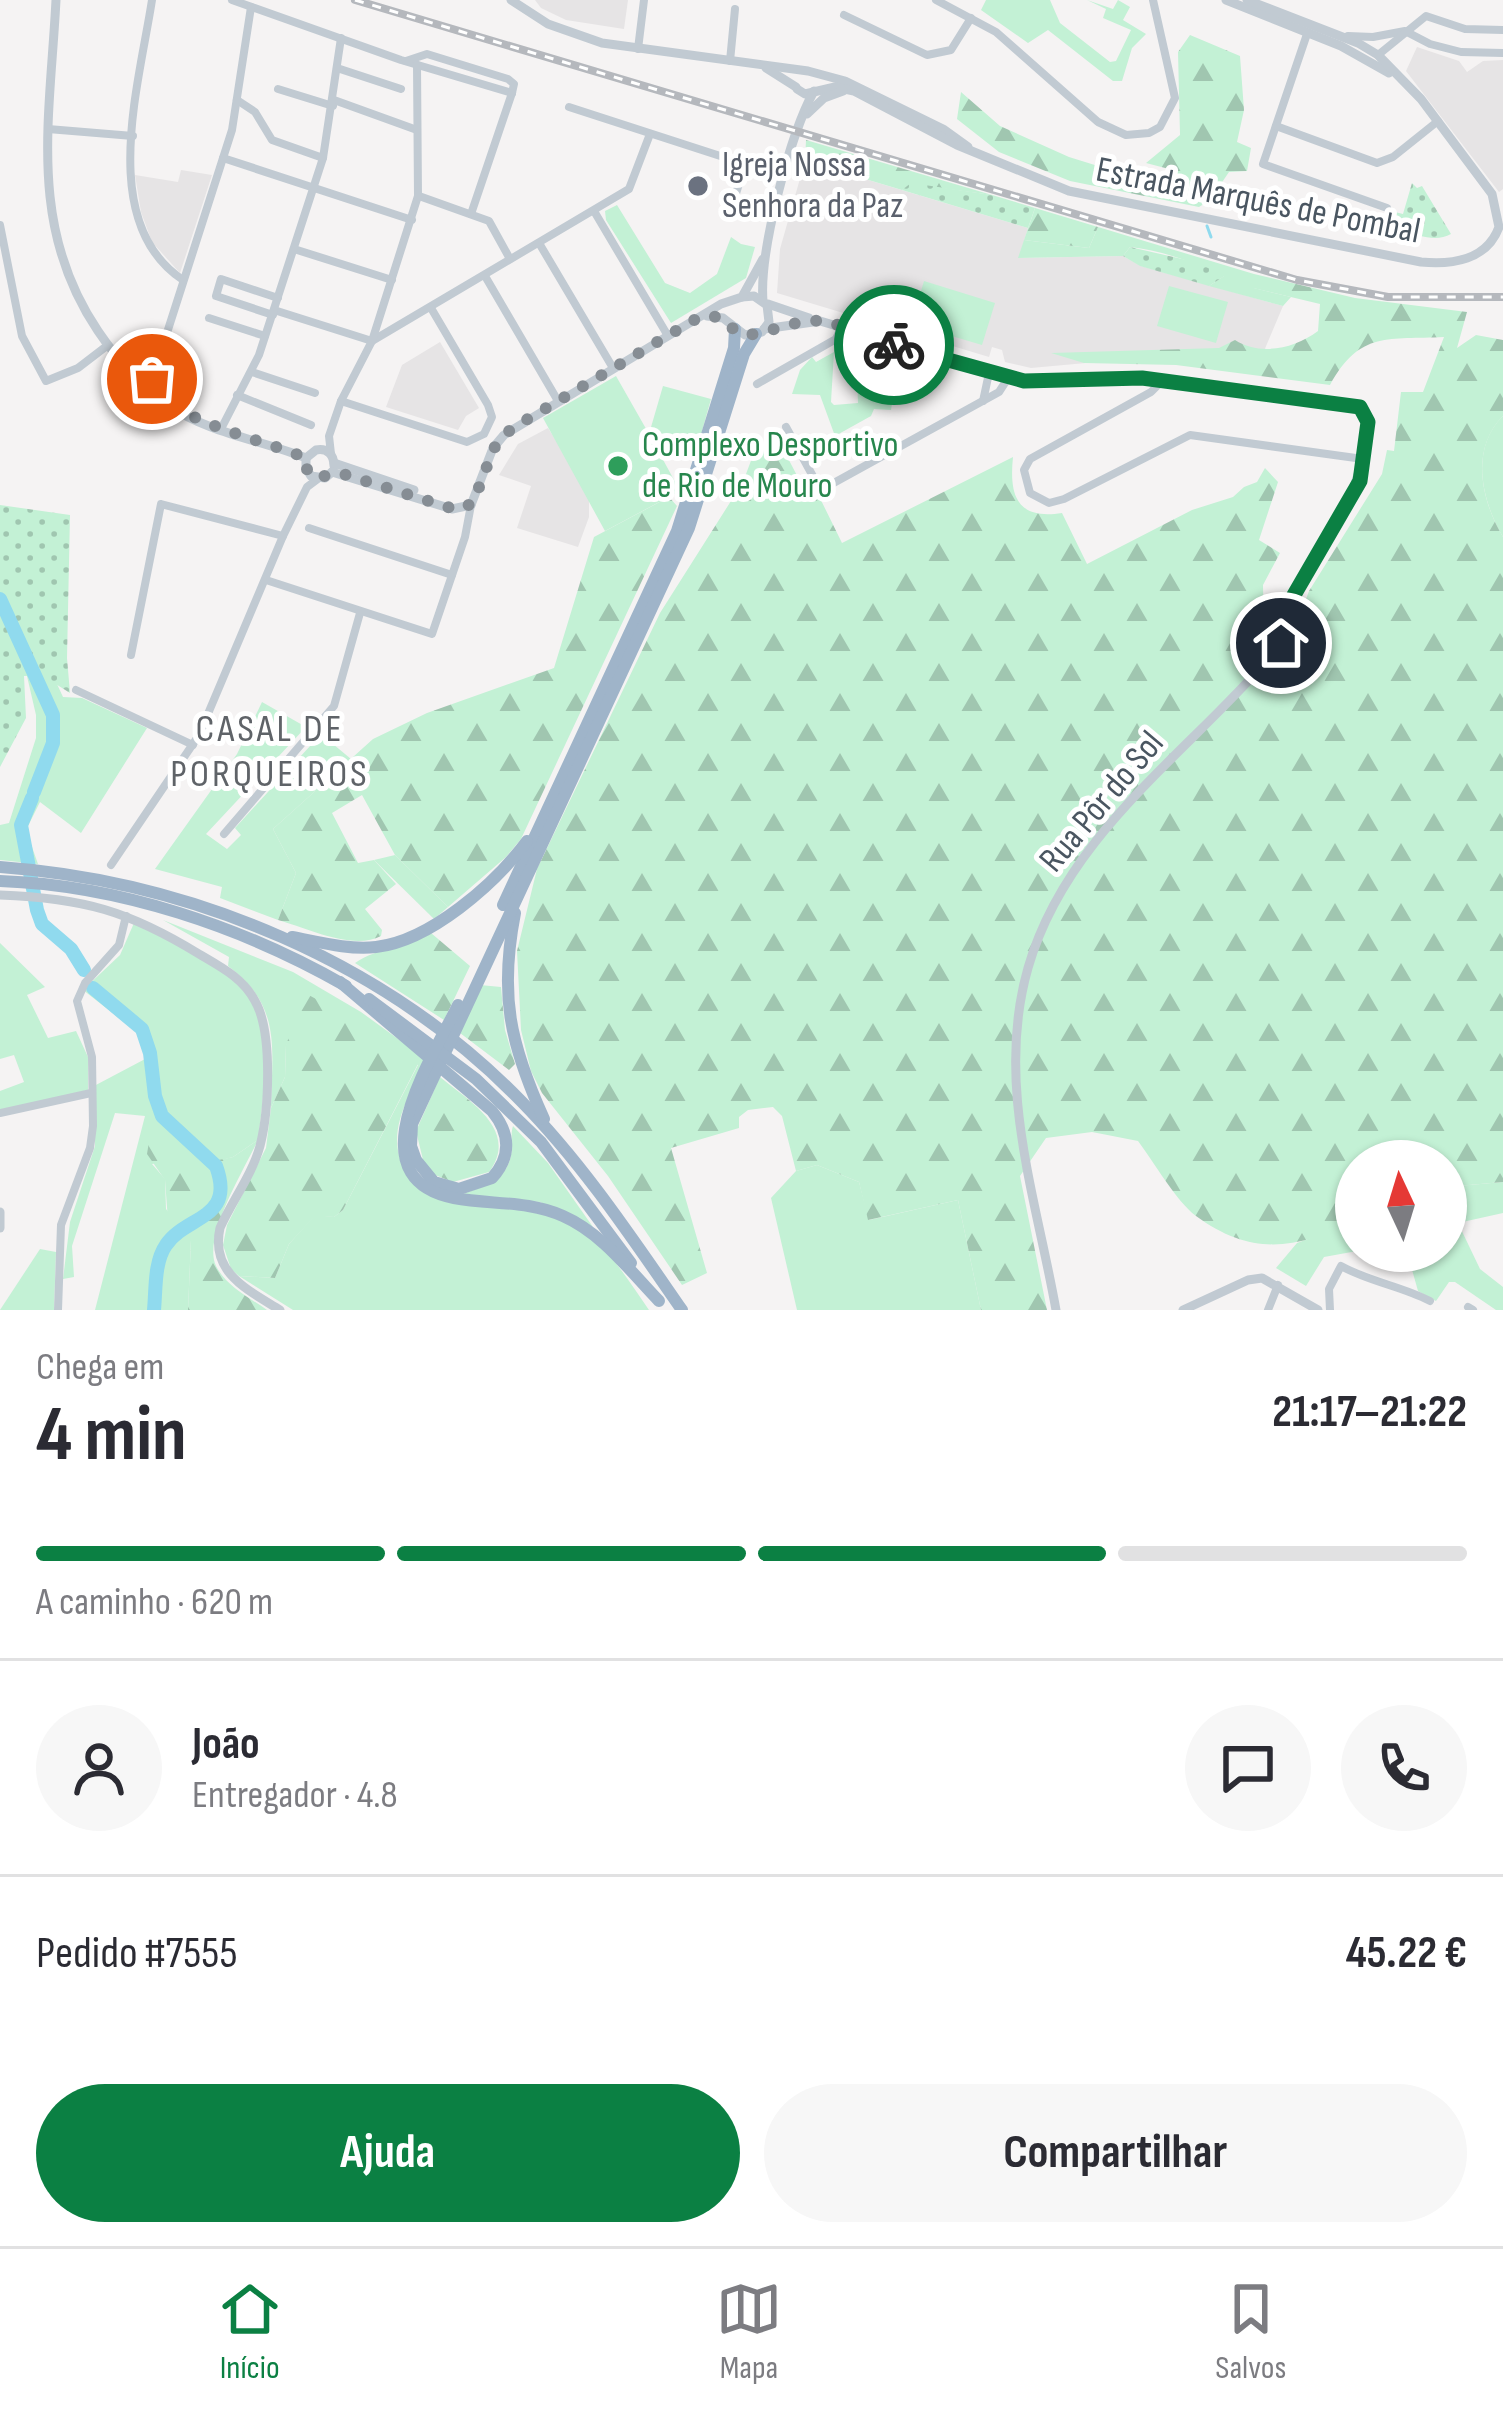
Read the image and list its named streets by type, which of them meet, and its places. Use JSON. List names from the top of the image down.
{
  "streets": {
    "street": ["Estrada Marquês de Pombal", "Rua Pôr do Sol"]
  },
  "districts": ["CASAL DE PORQUEIROS"],
  "places": ["Igreja Nossa Senhora da Paz", "Complexo Desportivo de Rio de Mouro"],
  "north": "top",
  "page": {
    "heading": ["4 min", "Chega em", "21:17–21:22"],
    "panel": [
      "João",
      "Entregador · 4.8",
      "Pedido #7555",
      "45.22 €"
    ],
    "bar": "A caminho · 620 m",
    "buttons": ["Ajuda", "Compartilhar"],
    "tabs": ["Início", "Mapa", "Salvos"]
  }
}
